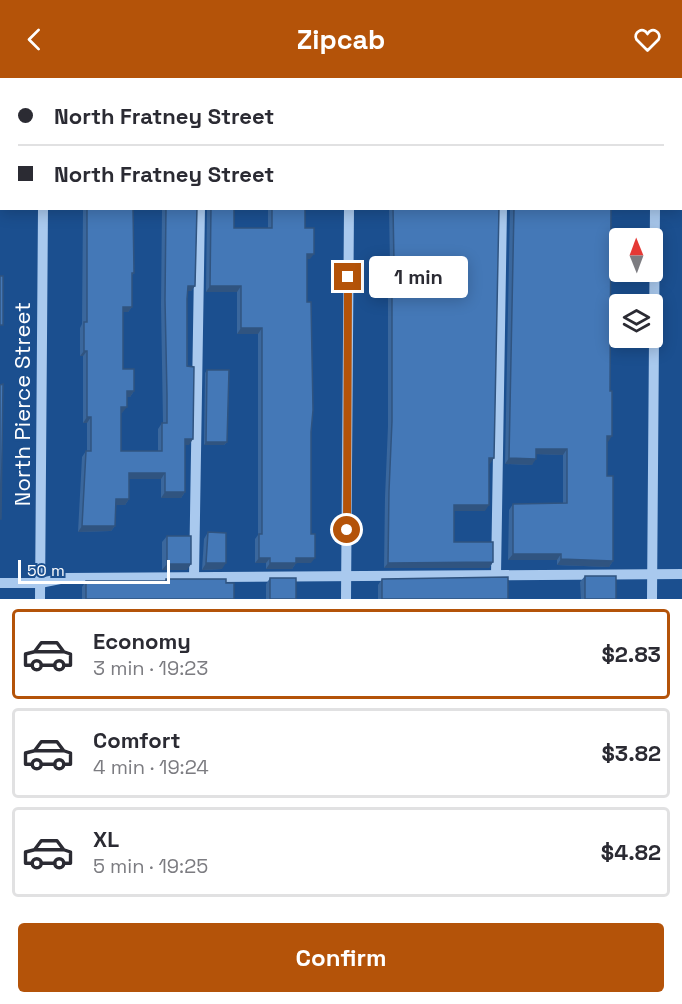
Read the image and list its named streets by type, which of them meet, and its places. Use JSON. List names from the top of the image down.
{
  "streets": {
    "street": ["North Pierce Street"]
  },
  "scale_bar": "50 m",
  "north": "top",
  "page": {
    "header": "Zipcab",
    "banner": ["North Fratney Street", "North Fratney Street"],
    "bubble": "1 min",
    "scale": "50 m",
    "list": [
      {
        "name": "Economy",
        "note": "3 min · 19:23",
        "value": "$2.83"
      },
      {
        "name": "Comfort",
        "note": "4 min · 19:24",
        "value": "$3.82"
      },
      {
        "name": "XL",
        "note": "5 min · 19:25",
        "value": "$4.82"
      }
    ],
    "buttons": "Confirm"
  }
}
